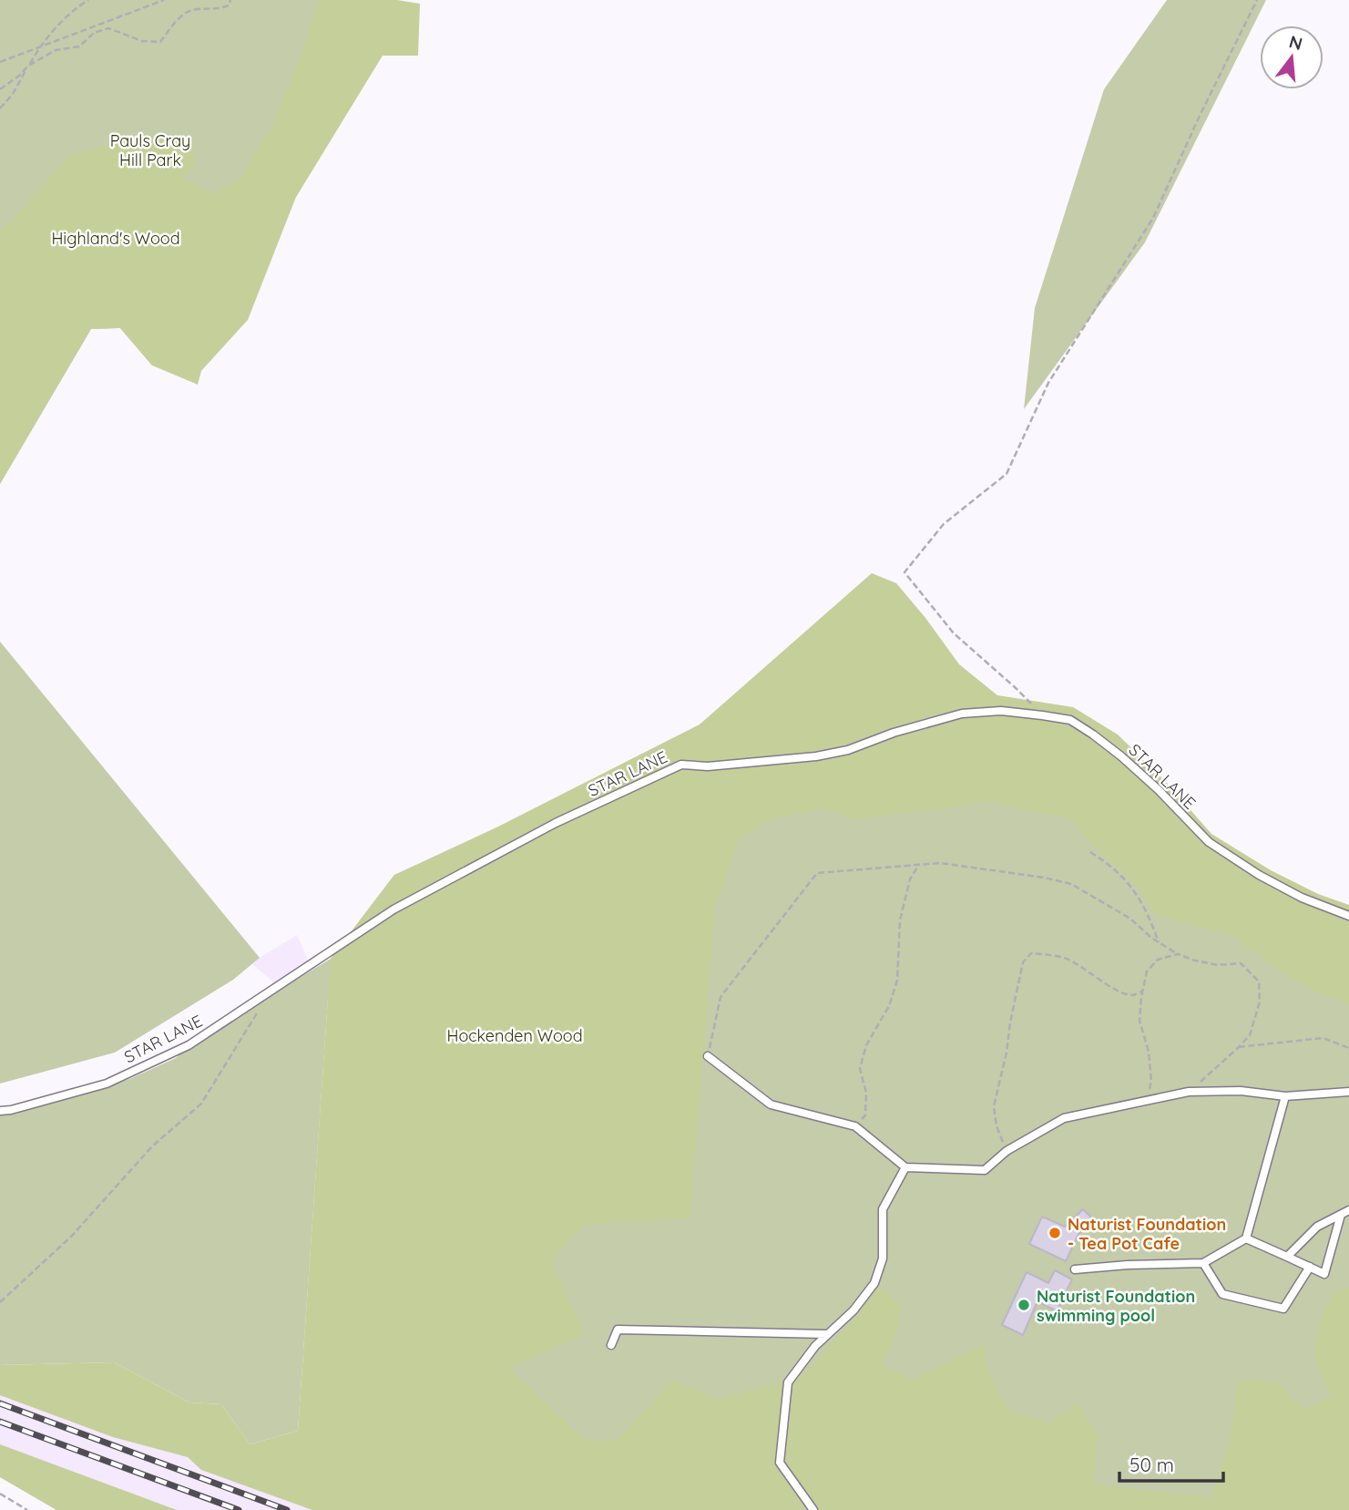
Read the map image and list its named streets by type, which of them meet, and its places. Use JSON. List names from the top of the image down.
{
  "streets": {
    "lane": ["STAR LANE"]
  },
  "parks": ["Pauls Cray Hill Park", "Highland's Wood", "Hockenden Wood"],
  "places": ["Naturist Foundation - Tea Pot Cafe", "Naturist Foundation swimming pool"],
  "scale_bar": "50 m",
  "north": "top"
}
